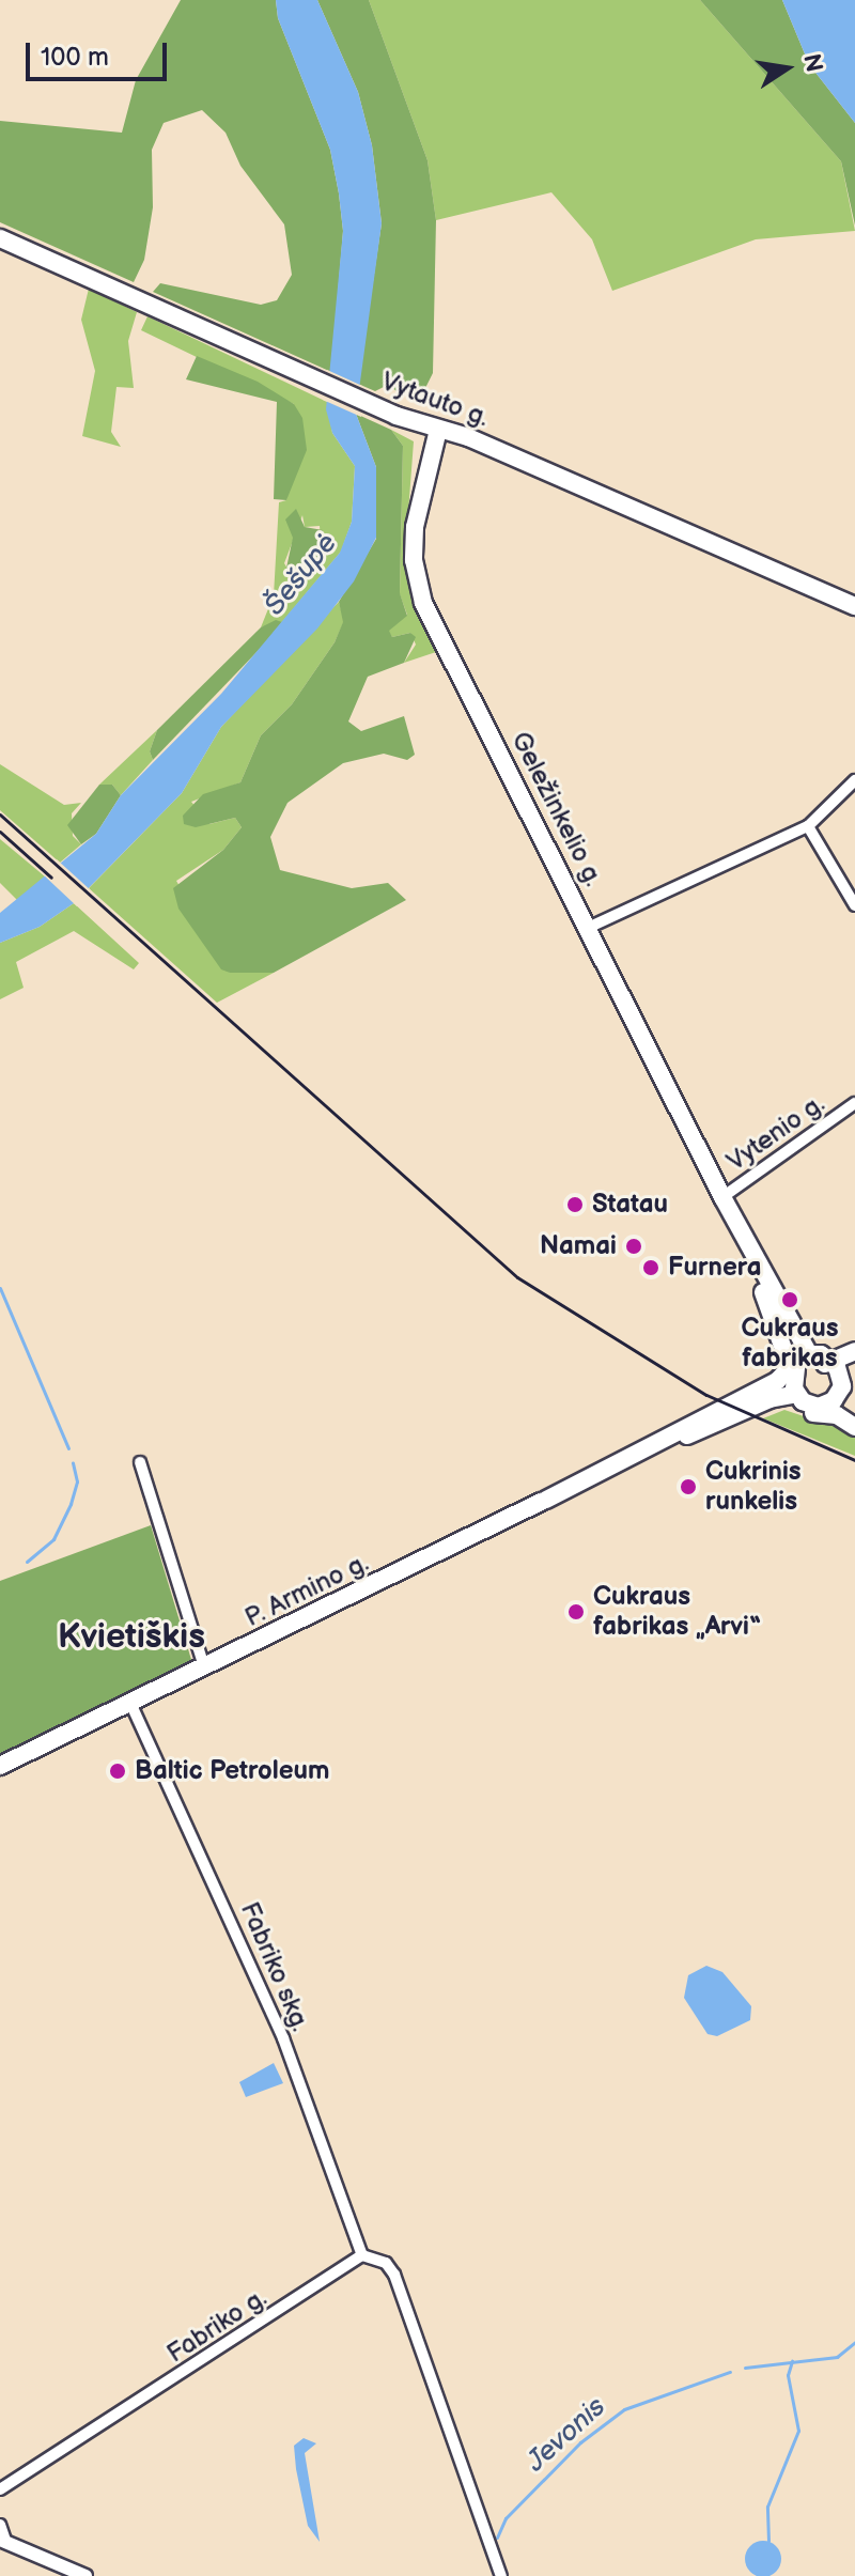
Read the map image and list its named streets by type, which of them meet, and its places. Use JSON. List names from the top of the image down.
{
  "streets": {
    "main road": ["Vytauto g.", "Geležinkelio g.", "P. Armino g."],
    "street": ["Vytenio g.", "Fabriko skg.", "Fabriko g."]
  },
  "crossings": [
    ["Vytauto g.", "Geležinkelio g."],
    ["Geležinkelio g.", "Vytenio g."],
    ["Geležinkelio g.", "P. Armino g."],
    ["P. Armino g.", "Fabriko skg."],
    ["Fabriko skg.", "Fabriko g."]
  ],
  "districts": ["Kvietiškis"],
  "water": ["Šešupė", "Jevonis"],
  "places": [
    "Statau",
    "Namai",
    "Furnera",
    "Cukraus fabrikas",
    "Cukrinis runkelis",
    "Cukraus fabrikas „Arvi“",
    "Baltic Petroleum"
  ],
  "scale_bar": "100 m",
  "north": "right"
}
